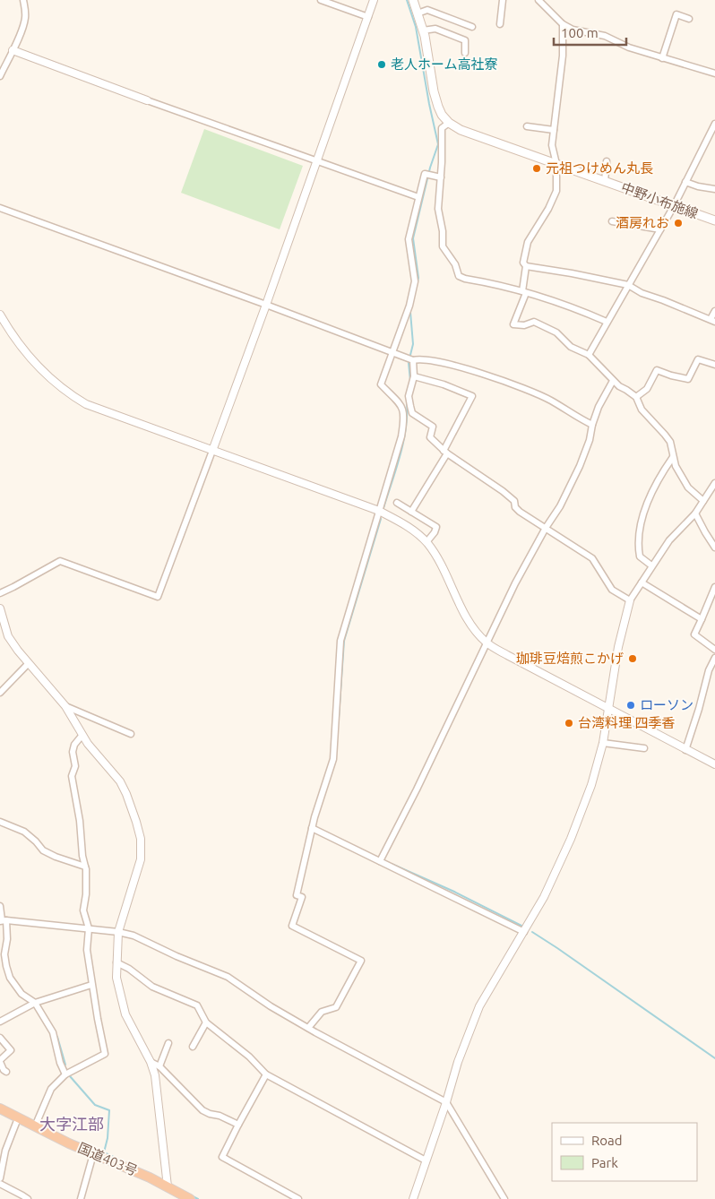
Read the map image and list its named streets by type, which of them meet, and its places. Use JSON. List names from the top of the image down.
{
  "streets": {
    "highway": ["国道403号"],
    "main road": ["中野小布施線"]
  },
  "districts": ["大字江部"],
  "places": [
    "老人ホーム高社寮",
    "元祖つけめん丸長",
    "酒房れお",
    "珈琲豆焙煎こかげ",
    "ローソン",
    "台湾料理 四季香"
  ],
  "legend": ["Road", "Park"],
  "scale_bar": "100 m"
}
